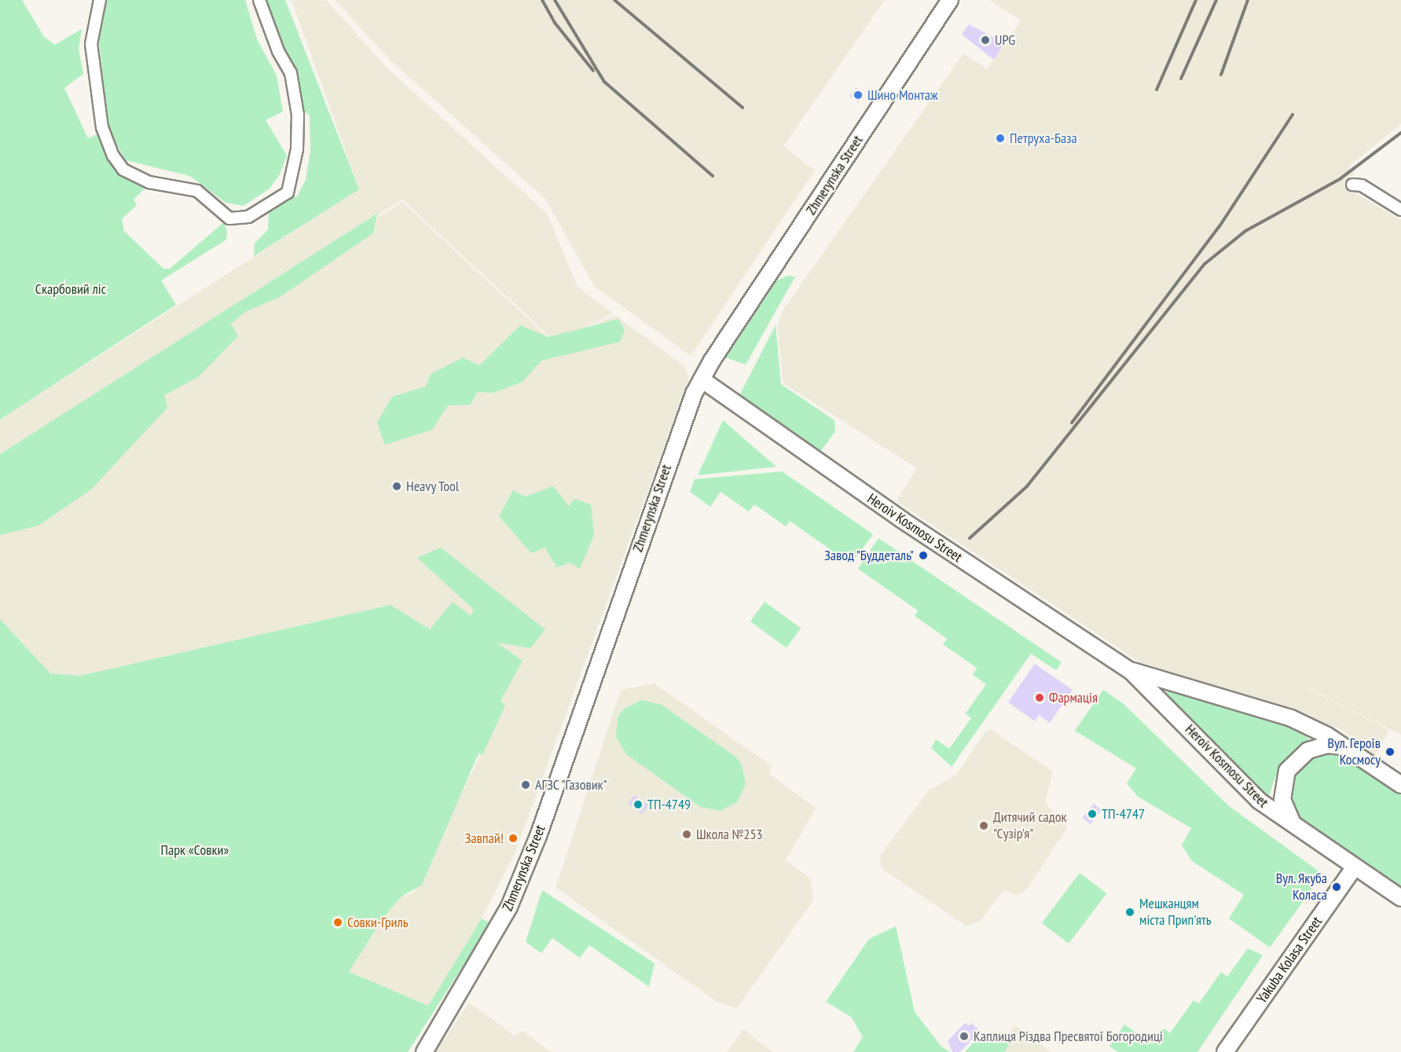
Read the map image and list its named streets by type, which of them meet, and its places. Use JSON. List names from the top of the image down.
{
  "streets": {
    "main road": ["Zhmerynska Street", "Heroiv Kosmosu Street", "Yakuba Kolasa Street"]
  },
  "crossings": [
    ["Zhmerynska Street", "Heroiv Kosmosu Street"],
    ["Heroiv Kosmosu Street", "Yakuba Kolasa Street"]
  ],
  "parks": ["Скарбовий ліс", "Парк «Совки»"],
  "places": [
    "UPG",
    "Шино Монтаж",
    "Петруха-База",
    "Heavy Tool",
    "Завод \"Буддеталь\"",
    "Фармація",
    "Вул. Героїв Космосу",
    "АГЗС \"Газовик\"",
    "ТП-4749",
    "ТП-4747",
    "Дитячий садок \"Сузір'я\"",
    "Школа №253",
    "Завпай!",
    "Вул. Якуба Коласа",
    "Мешканцям міста Прип'ять",
    "Совки-Гриль",
    "Каплиця Різдва Пресвятої Богородиці"
  ]
}
